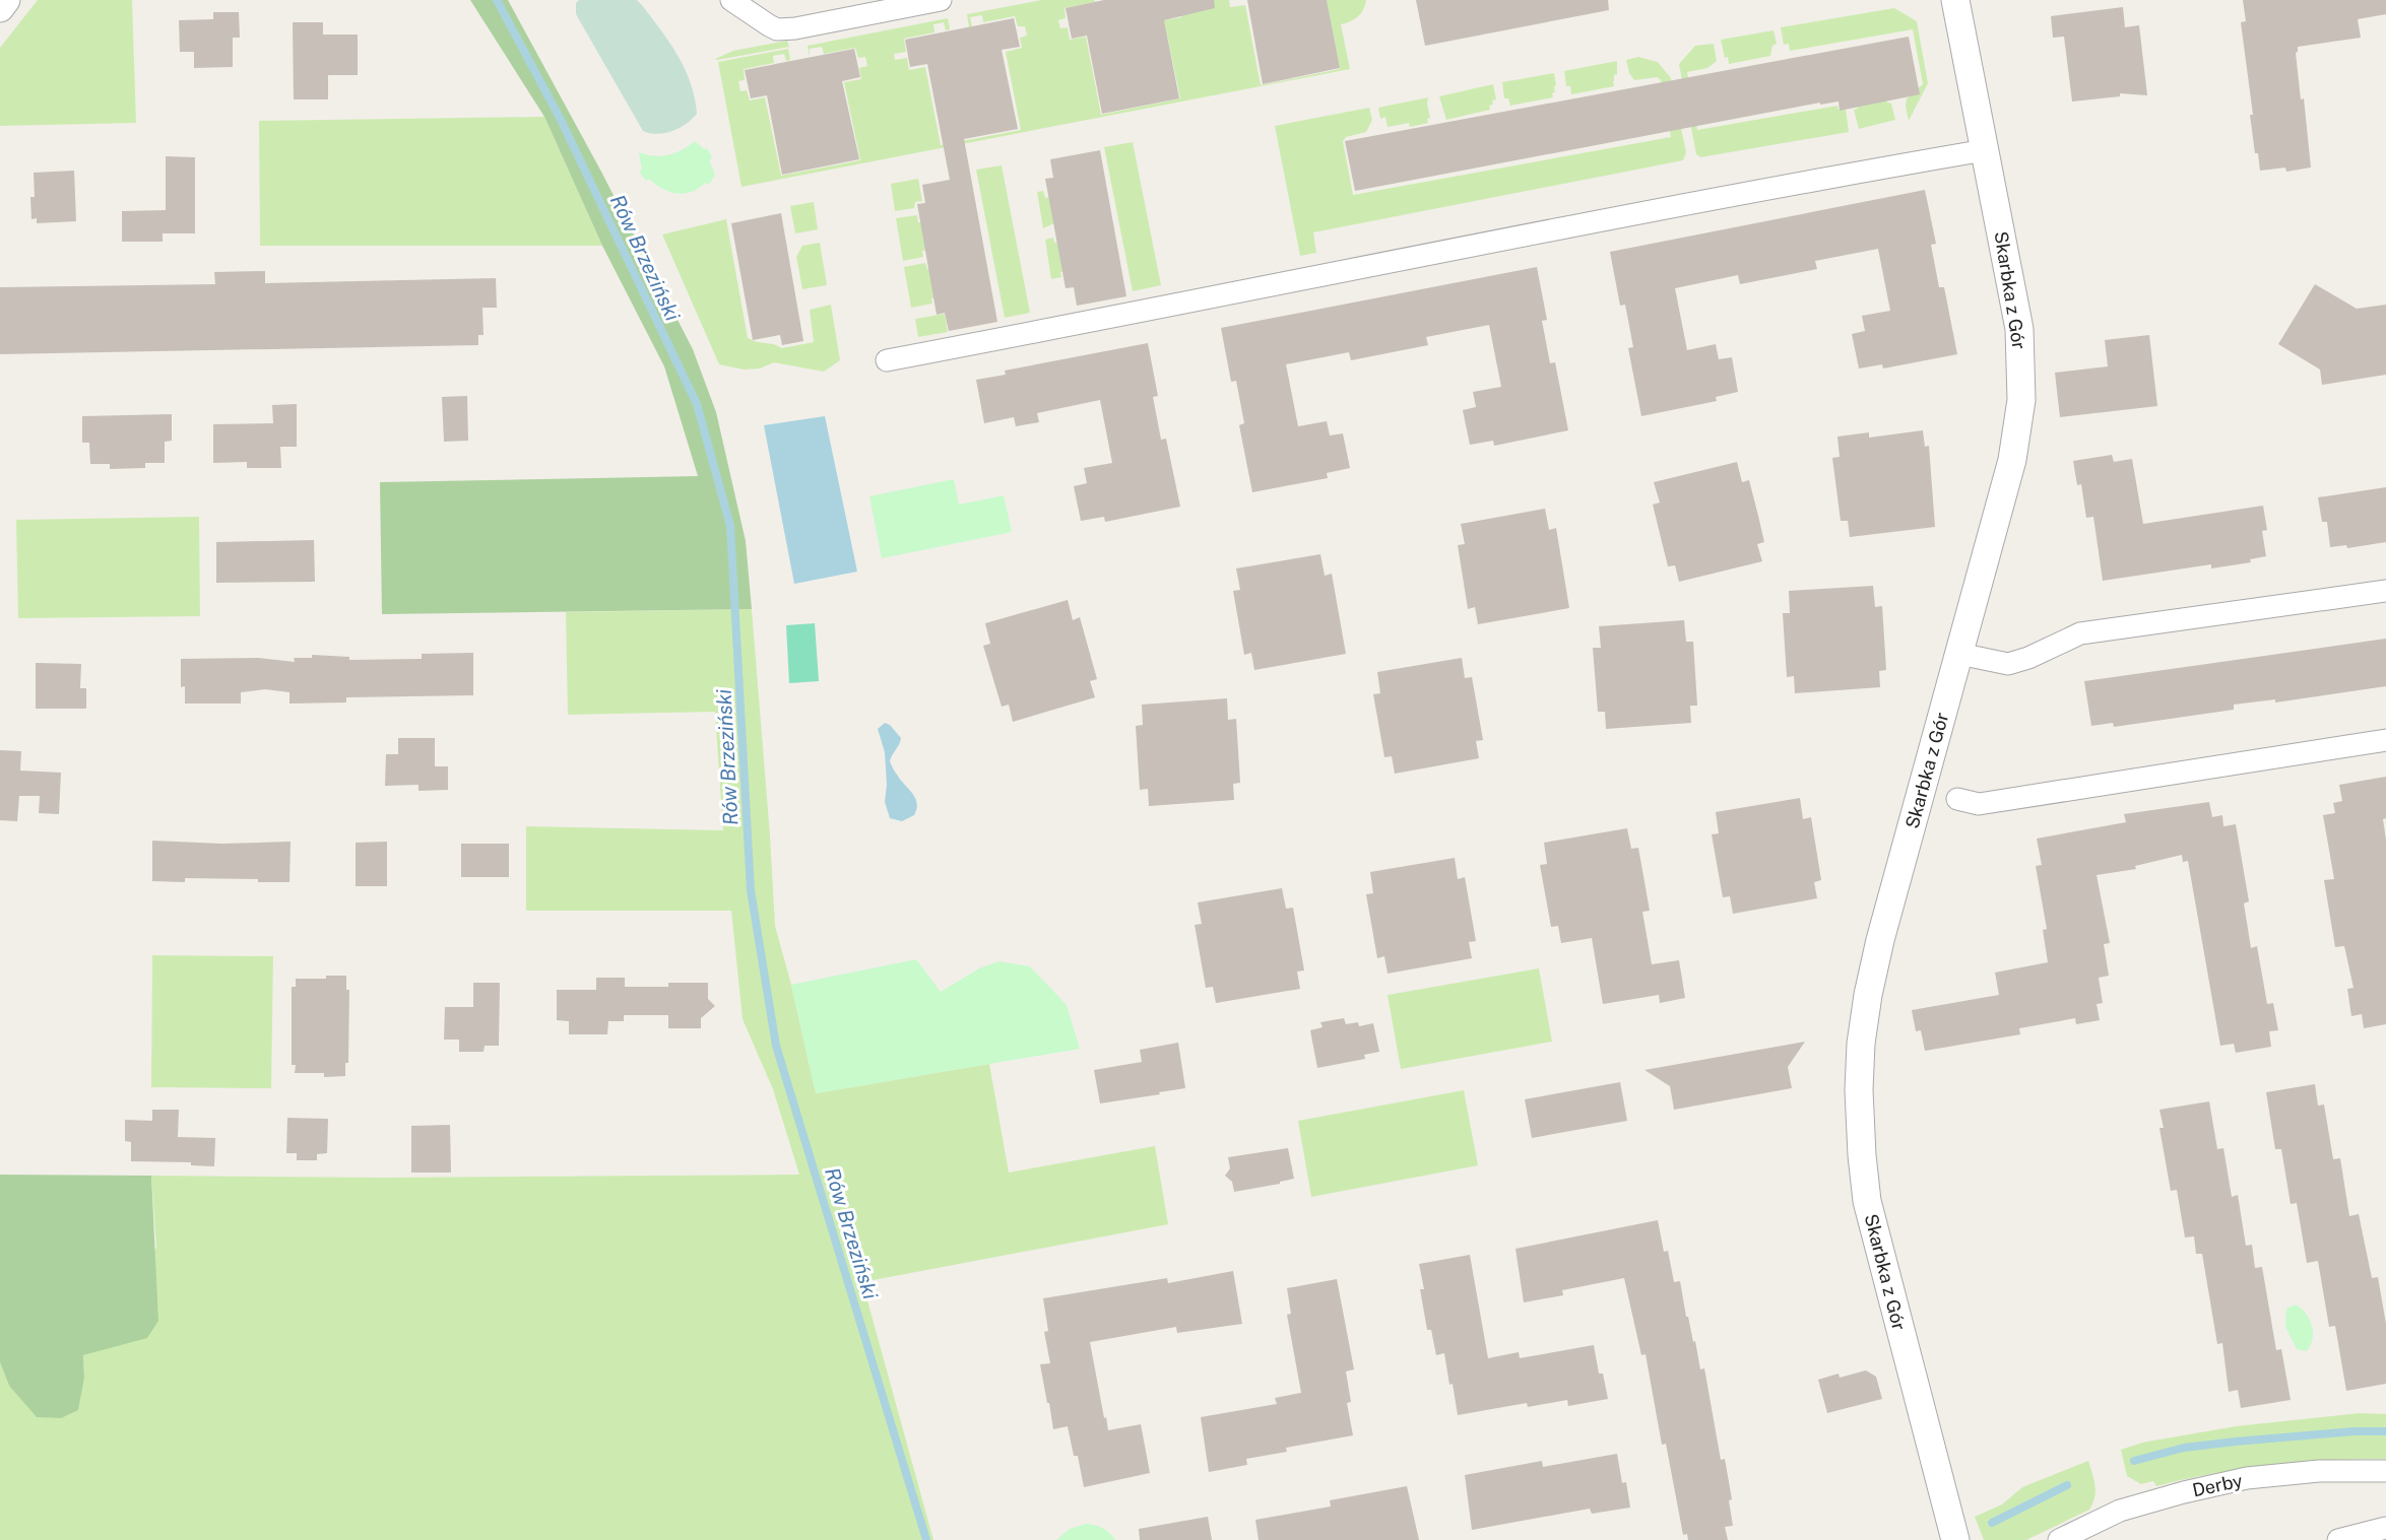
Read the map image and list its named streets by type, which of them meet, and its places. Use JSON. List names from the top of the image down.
{
  "streets": {
    "street": ["Skarbka z Gór", "Derby"]
  },
  "water": ["Rów Brzeziński"]
}
